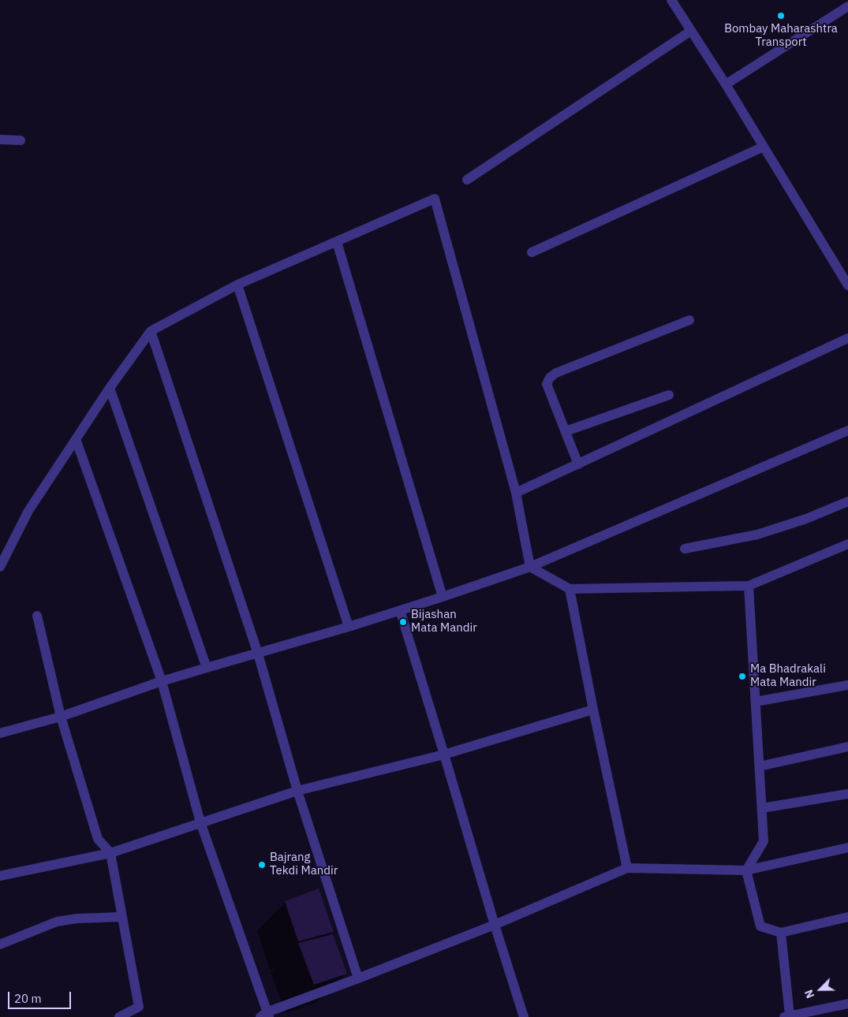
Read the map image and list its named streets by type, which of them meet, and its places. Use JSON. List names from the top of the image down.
{
  "places": [
    "Bombay Maharashtra Transport",
    "Bijashan Mata Mandir",
    "Ma Bhadrakali Mata Mandir",
    "Bajrang Tekdi Mandir"
  ],
  "scale_bar": "20 m",
  "north": "bottom left"
}
